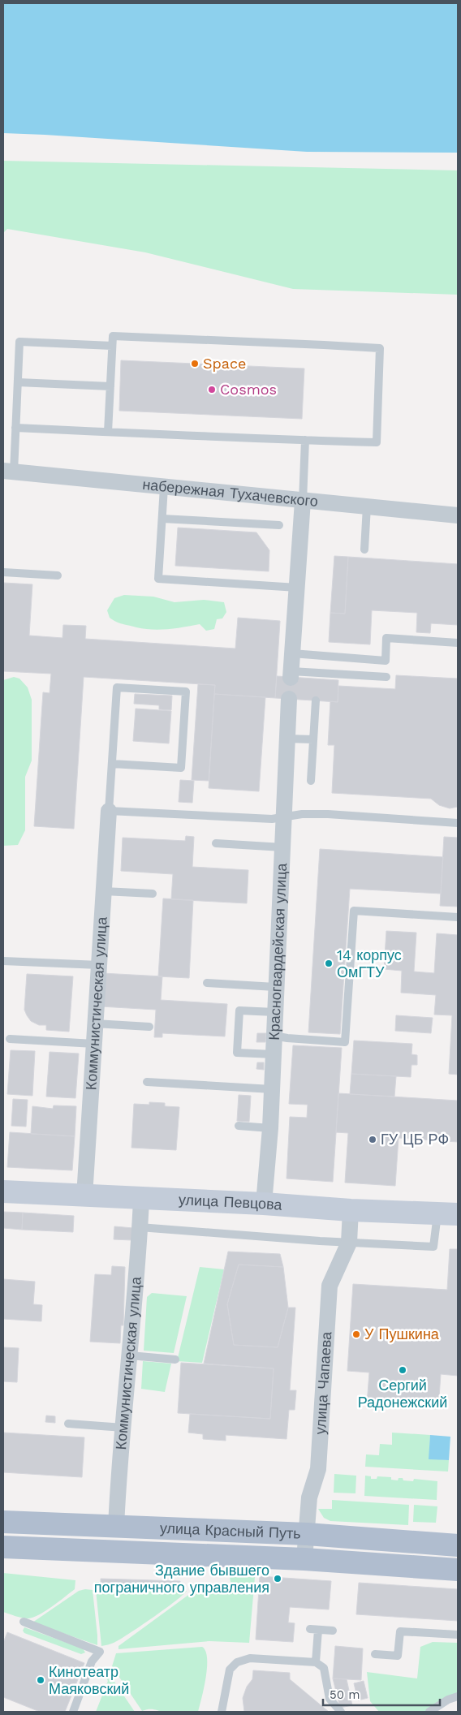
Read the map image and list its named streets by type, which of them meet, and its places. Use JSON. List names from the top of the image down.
{
  "streets": {
    "main road": ["улица Красный Путь"],
    "street": [
      "набережная Тухачевского",
      "Красногвардейская улица",
      "Коммунистическая улица",
      "улица Певцова",
      "улица Чапаева"
    ]
  },
  "crossings": [
    ["Красногвардейская улица", "улица Певцова"],
    ["Коммунистическая улица", "улица Певцова"],
    ["Коммунистическая улица", "улица Красный Путь"],
    ["улица Певцова", "улица Чапаева"],
    ["улица Чапаева", "улица Красный Путь"]
  ],
  "places": [
    "Space",
    "Cosmos",
    "14 корпус ОмГТУ",
    "ГУ ЦБ РФ",
    "У Пушкина",
    "Сергий Радонежский",
    "Здание бывшего пограничного управления",
    "Кинотеатр Маяковский"
  ],
  "scale_bar": "50 m"
}
